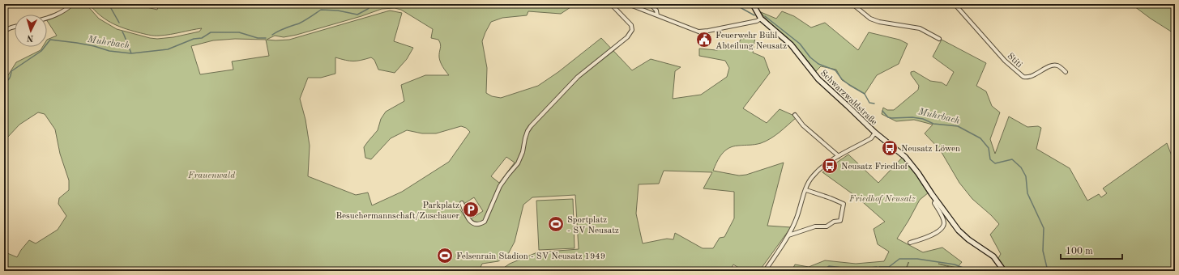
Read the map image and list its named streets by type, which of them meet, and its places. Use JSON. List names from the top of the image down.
{
  "streets": {
    "main road": ["Schwarzwaldstraße"],
    "street": ["Stiti"]
  },
  "water": ["Muhrbach"],
  "parks": ["Frauenwald", "Friedhof Neusatz"],
  "places": {
    "public building": ["Feuerwehr Bühl Abteilung Neusatz"],
    "bus stop": ["Neusatz Löwen", "Neusatz Friedhof"],
    "parking": ["Parkplatz Besuchermannschaft/Zuschauer"],
    "sports": ["Sportplatz - SV Neusatz", "Felsenrain Stadion - SV Neusatz 1949"]
  },
  "scale_bar": "100 m",
  "north": "bottom"
}
